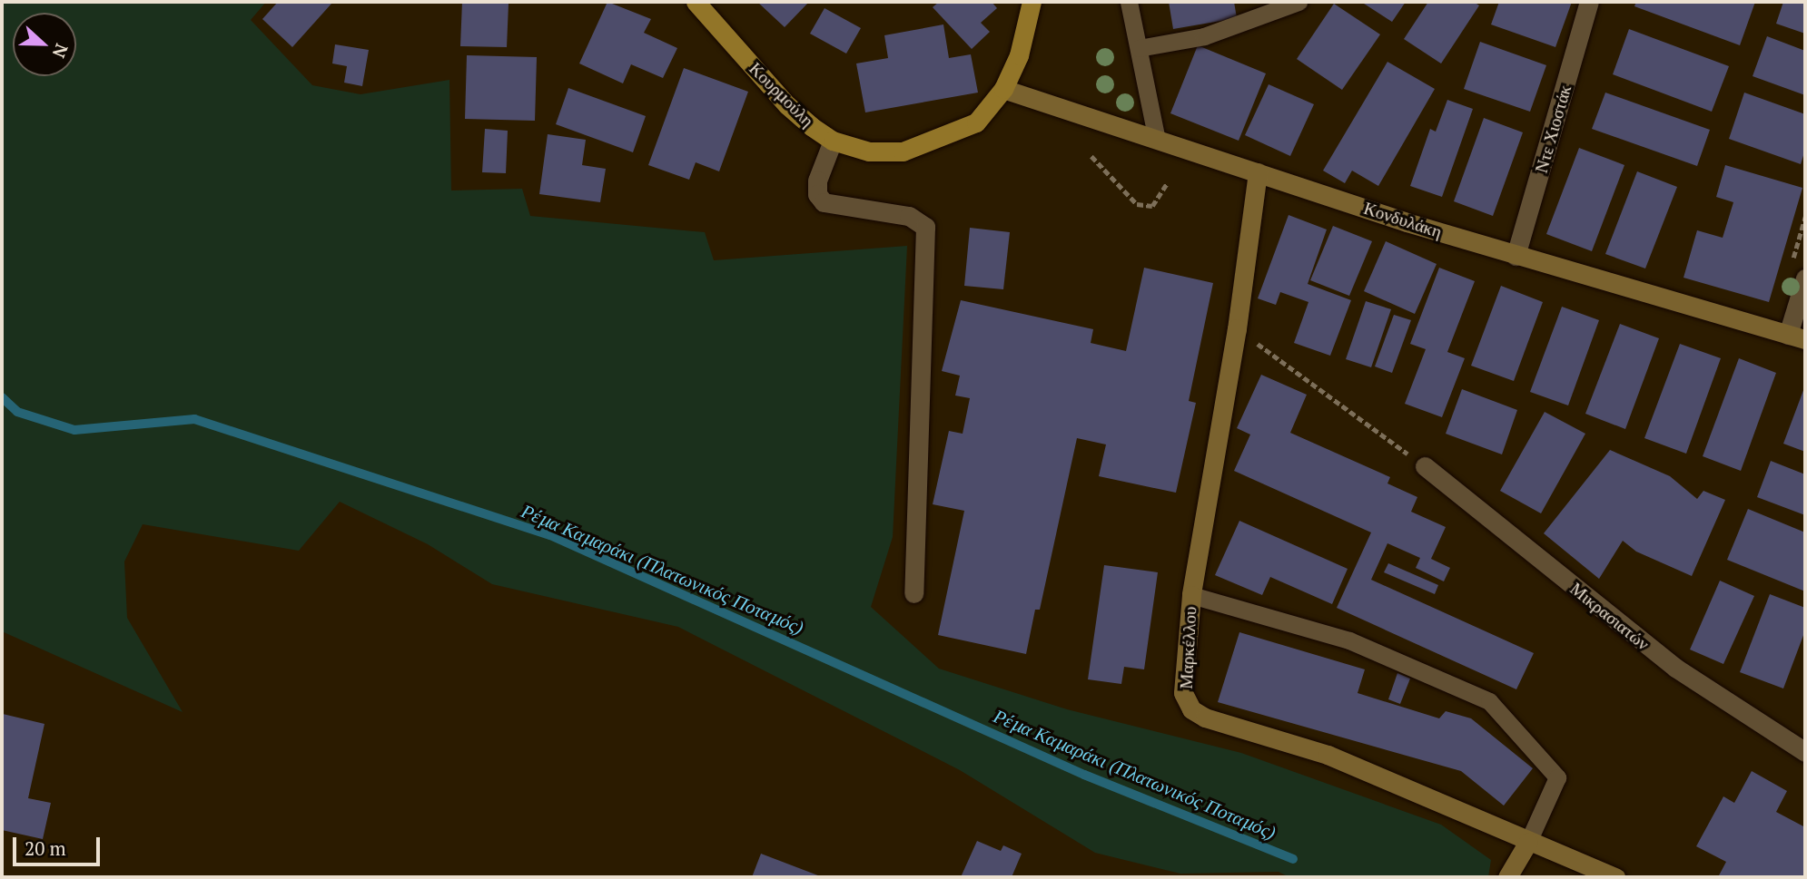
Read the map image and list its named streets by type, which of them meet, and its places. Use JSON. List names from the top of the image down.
{
  "streets": {
    "main road": ["Κουρμούλη"],
    "street": [
      "Ντε Χιοστάκ",
      "Κονδυλάκη",
      "Μικρασιατών",
      "Μαρκέλλου"
    ]
  },
  "crossings": [
    ["Κουρμούλη", "Κονδυλάκη"],
    ["Ντε Χιοστάκ", "Κονδυλάκη"],
    ["Κονδυλάκη", "Μαρκέλλου"]
  ],
  "water": ["Ρέμα Καμαράκι (Πλατωνικός Ποταμός)"],
  "scale_bar": "20 m",
  "north": "right"
}
